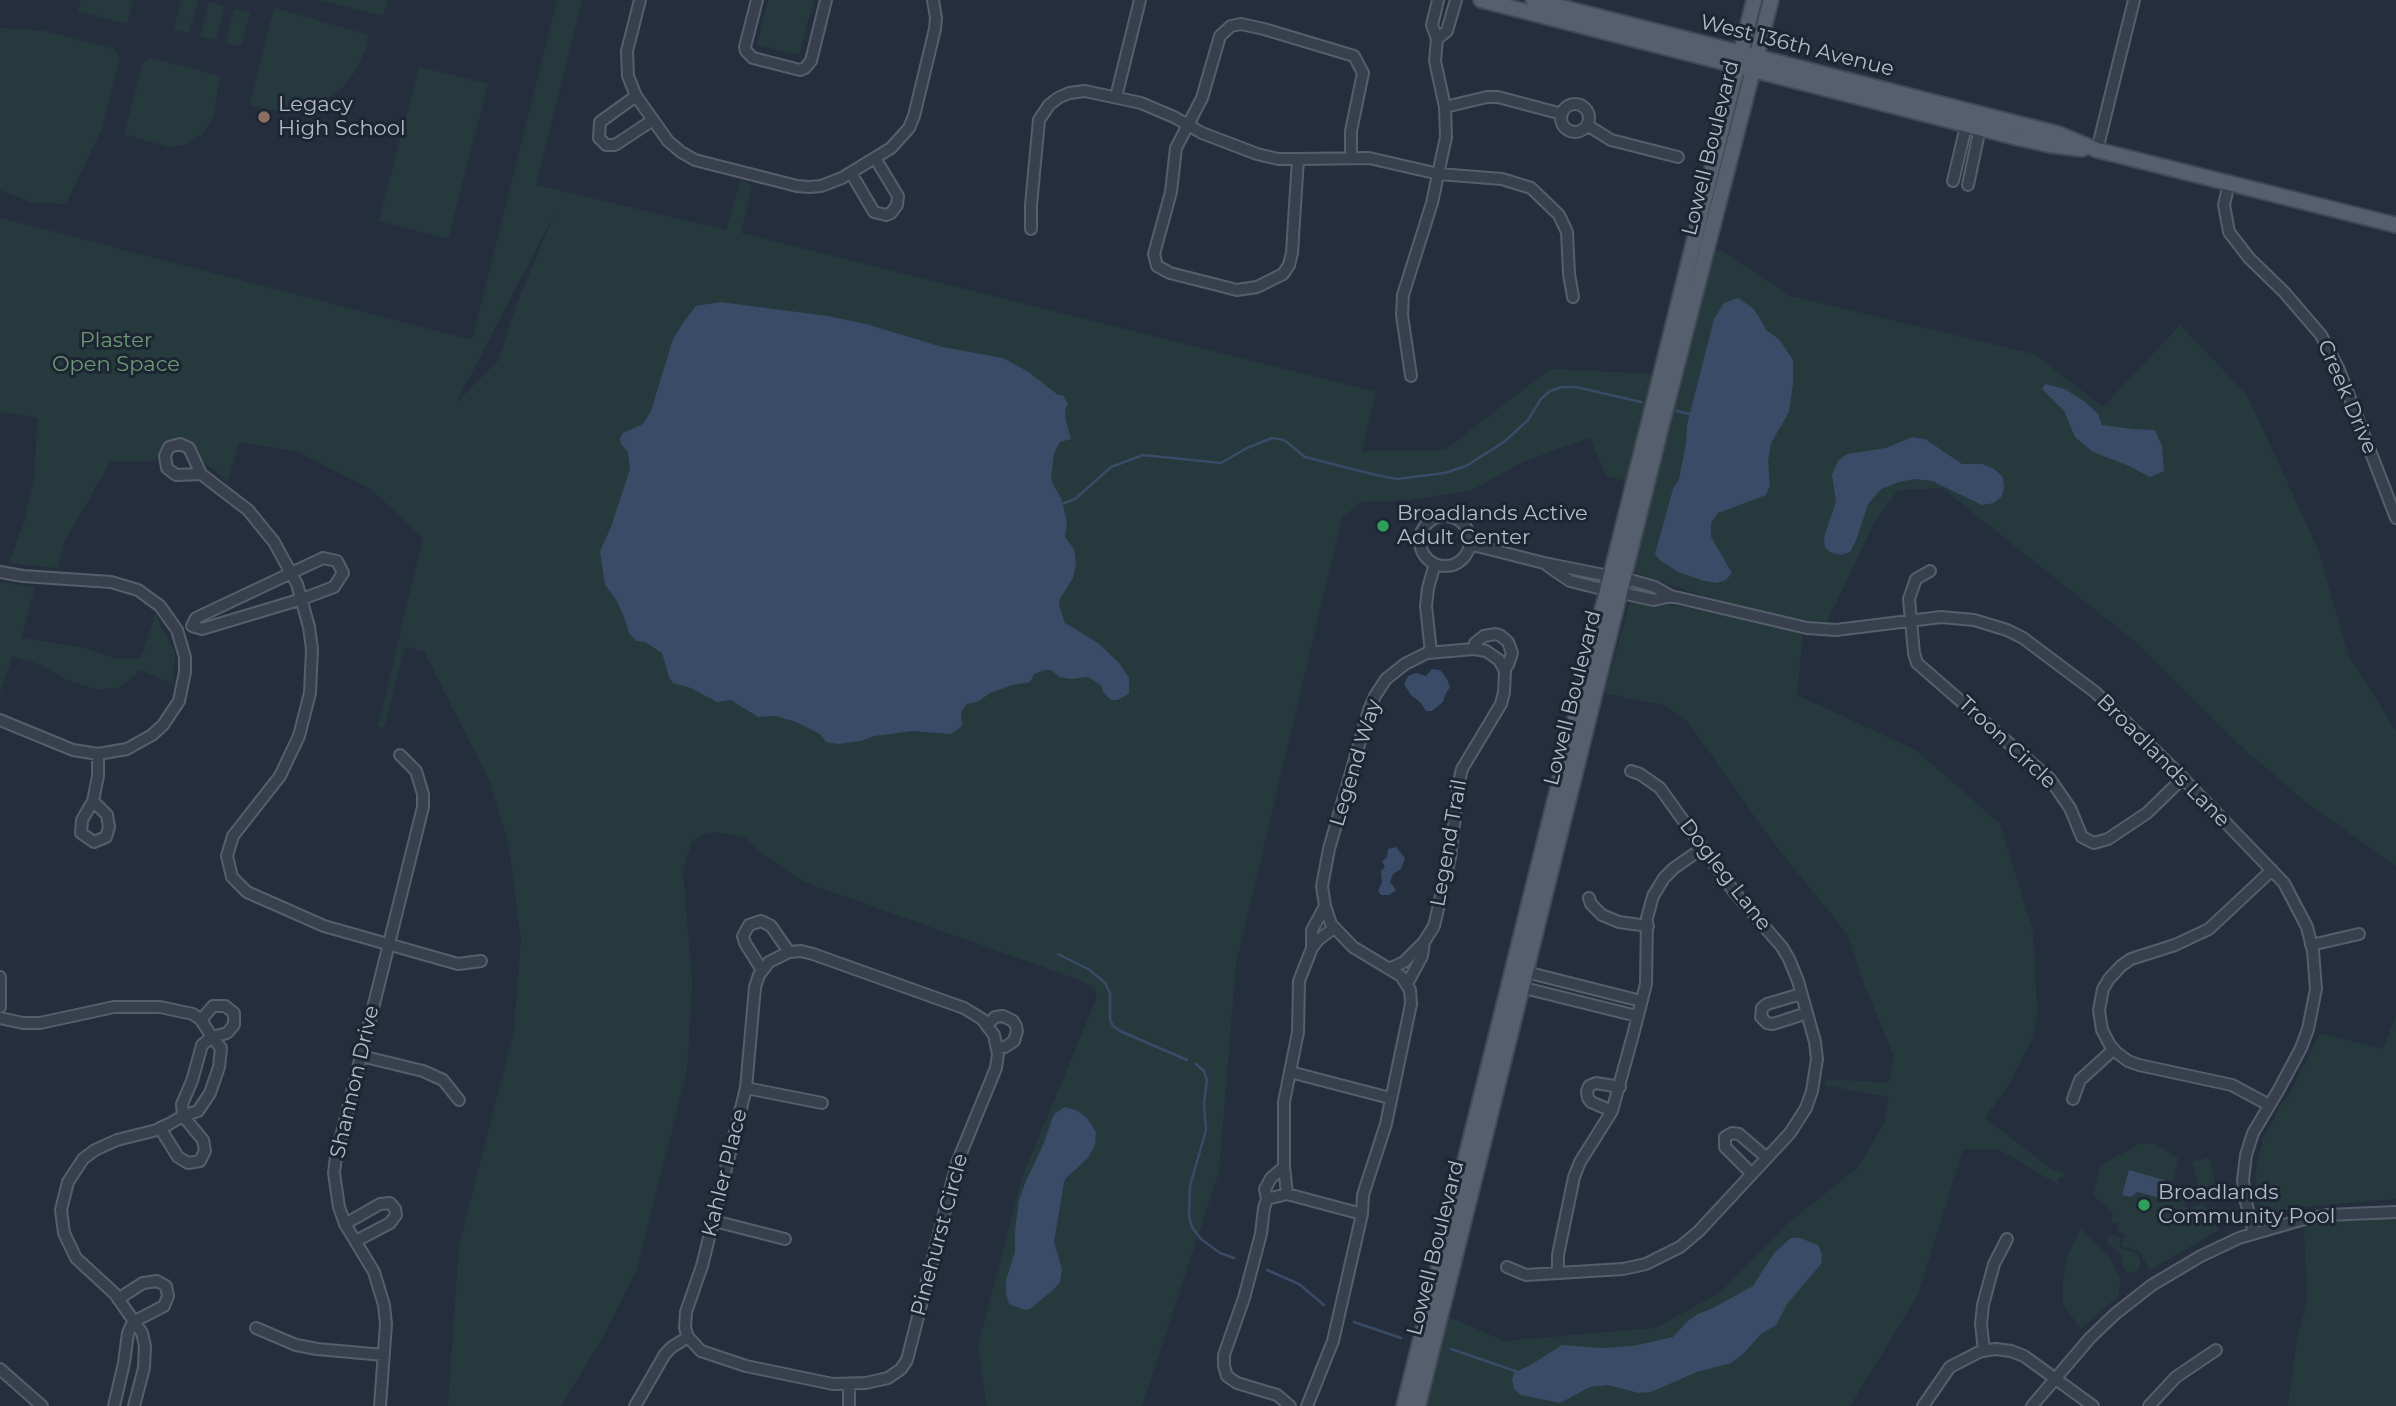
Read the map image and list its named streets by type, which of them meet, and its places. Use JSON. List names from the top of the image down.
{
  "streets": {
    "main road": ["West 136th Avenue", "Lowell Boulevard"],
    "street": [
      "Creek Drive",
      "Troon Circle",
      "Broadlands Lane",
      "Legend Way",
      "Legend Trail",
      "Dogleg Lane",
      "Shannon Drive",
      "Kahler Place",
      "Pinehurst Circle"
    ]
  },
  "crossings": [
    ["West 136th Avenue", "Lowell Boulevard"],
    ["West 136th Avenue", "Creek Drive"],
    ["Lowell Boulevard", "Broadlands Lane"],
    ["Troon Circle", "Broadlands Lane"],
    ["Legend Way", "Legend Trail"],
    ["Kahler Place", "Pinehurst Circle"]
  ],
  "parks": ["Plaster Open Space"],
  "places": ["Legacy High School", "Broadlands Active Adult Center", "Broadlands Community Pool"]
}
